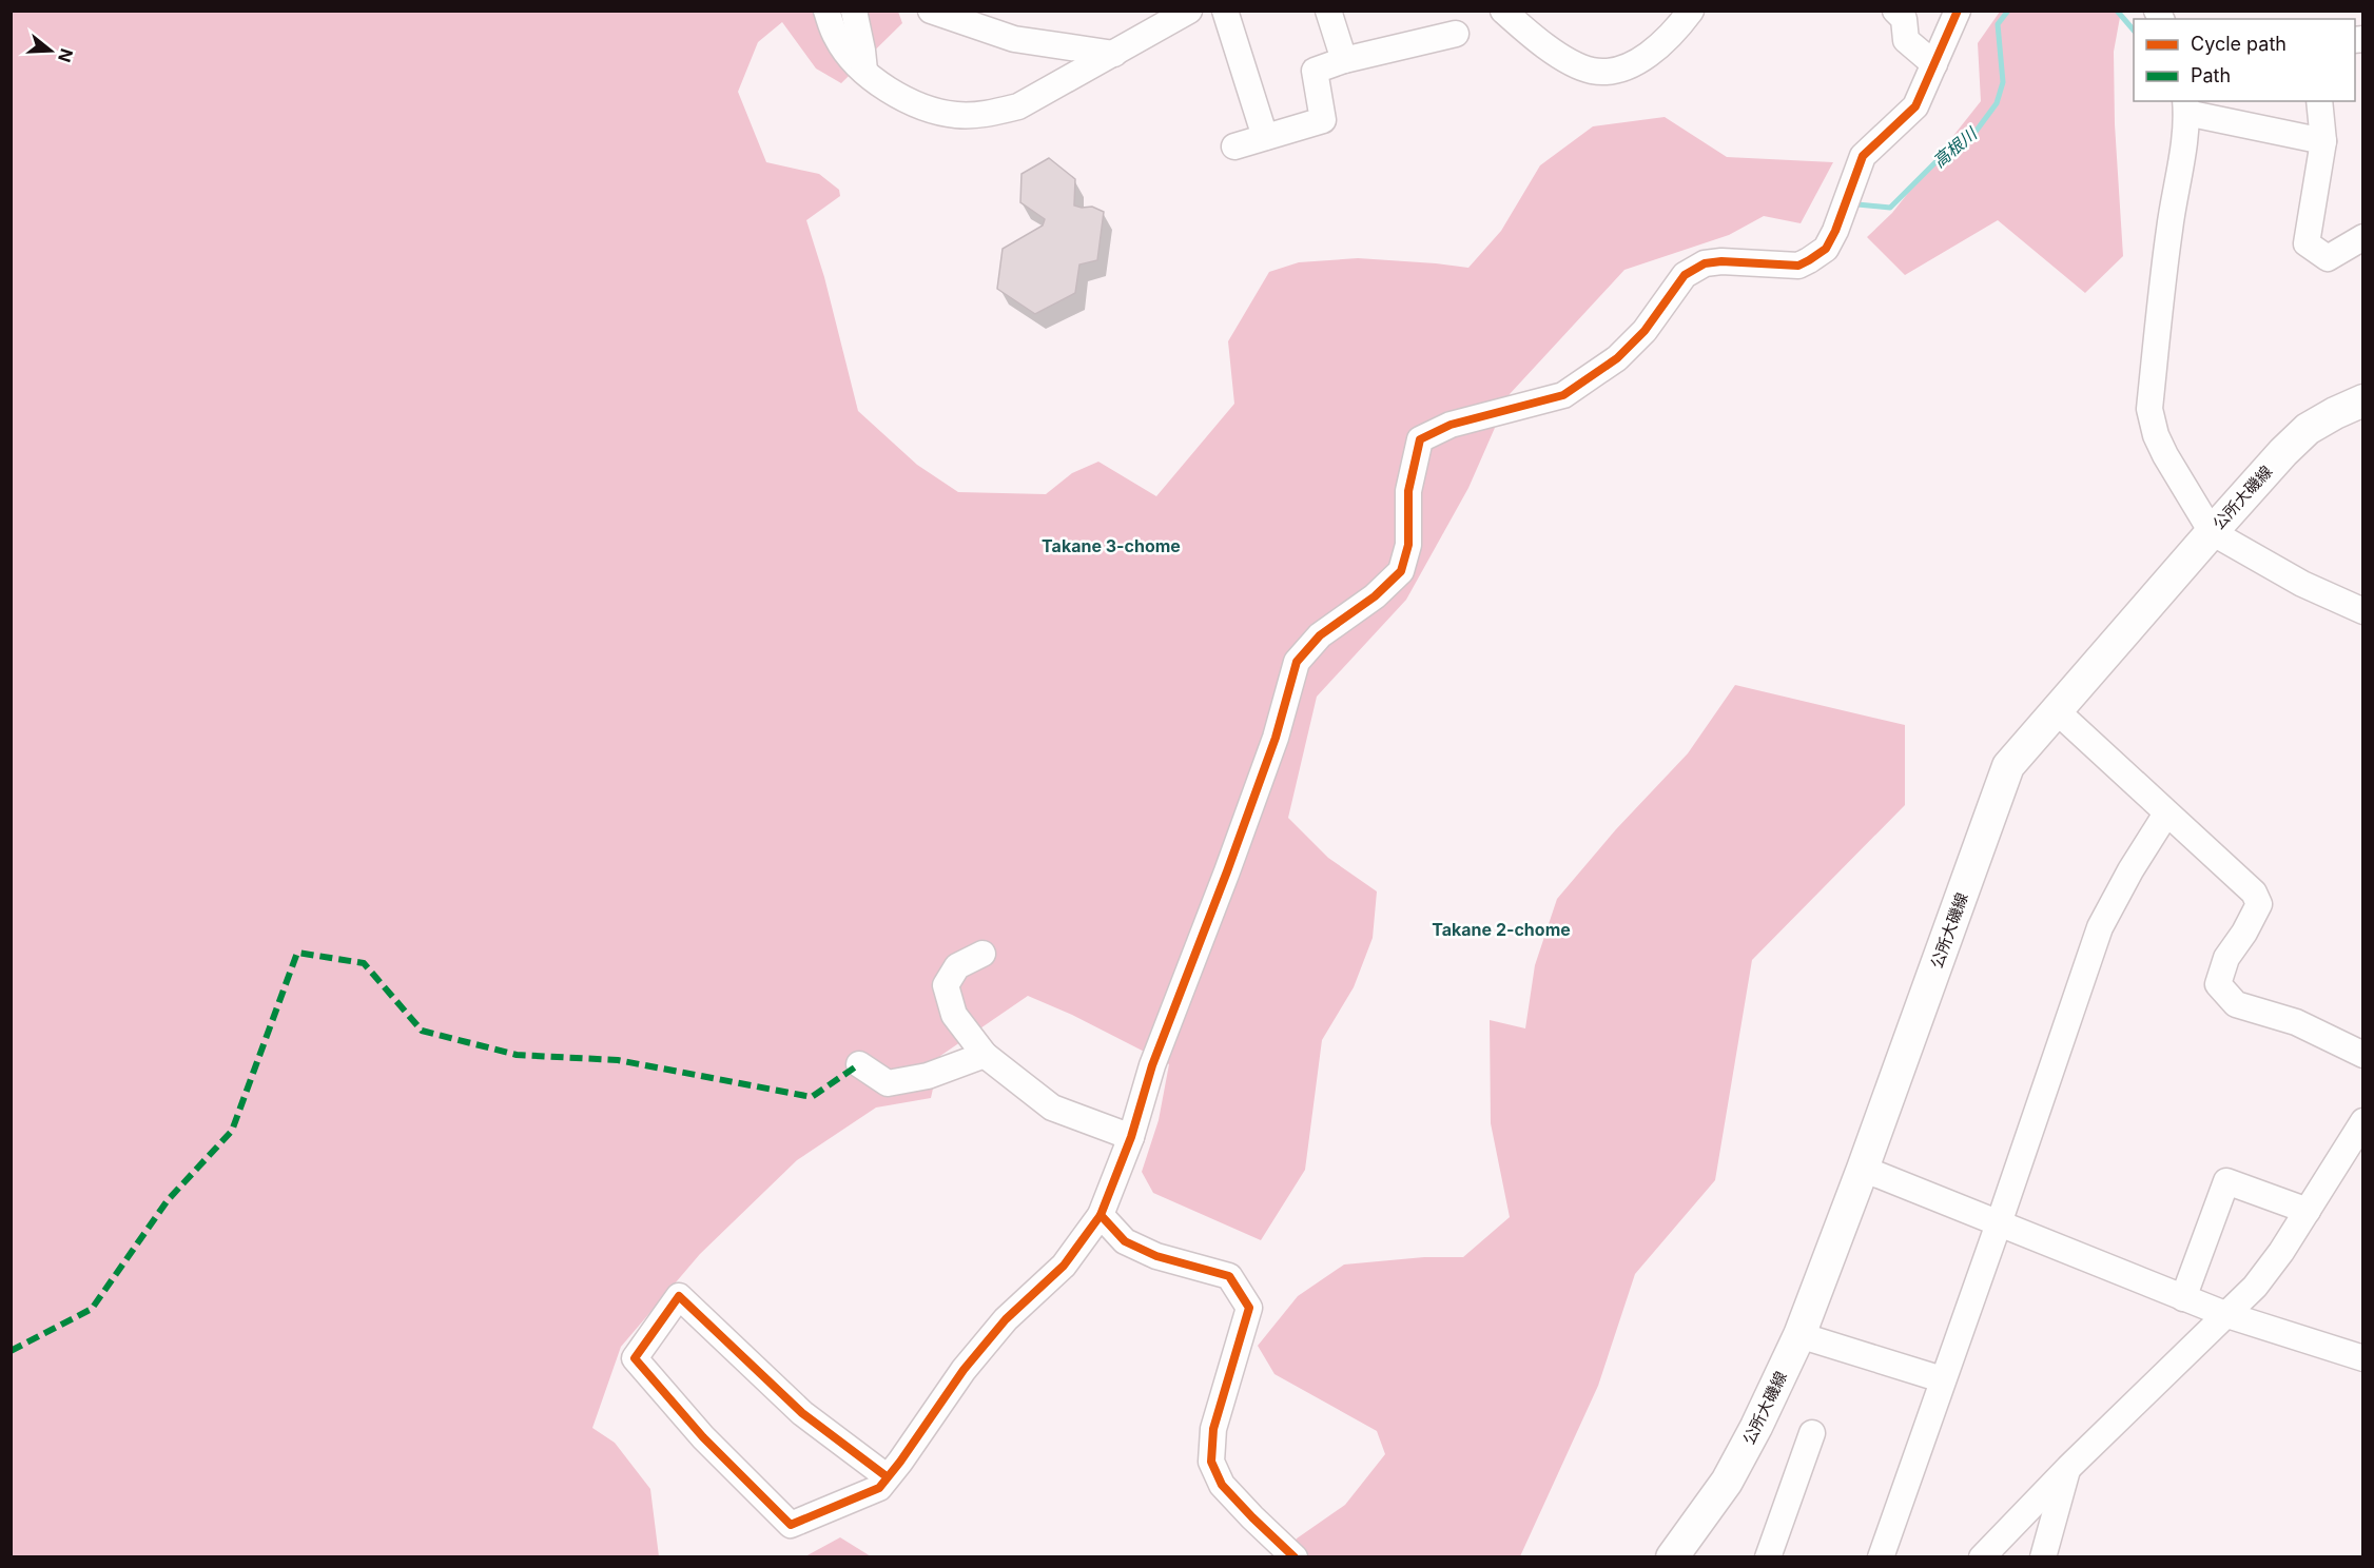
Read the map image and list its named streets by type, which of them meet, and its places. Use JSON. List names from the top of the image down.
{
  "streets": {
    "main road": ["公所大磯線"]
  },
  "districts": ["Takane 3-chome", "Takane 2-chome"],
  "water": ["高根川"],
  "legend": ["Cycle path", "Path"],
  "north": "right"
}
